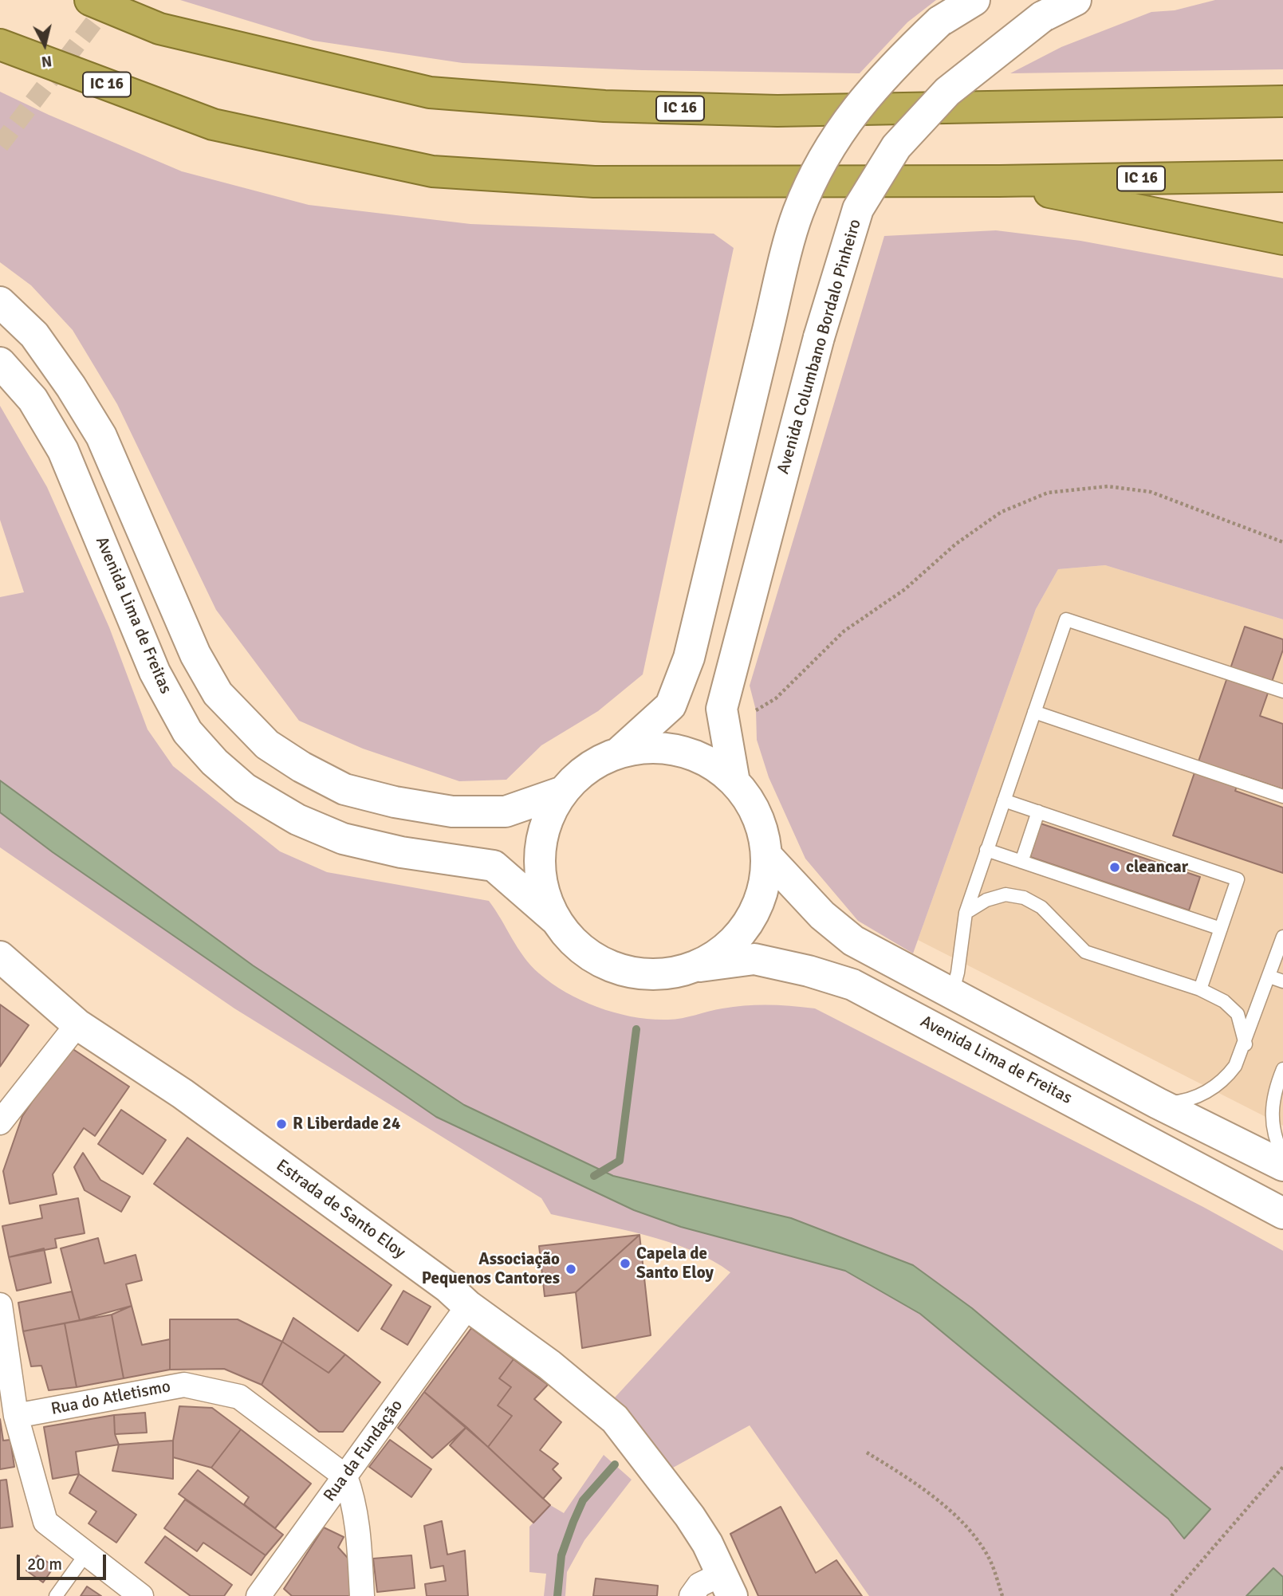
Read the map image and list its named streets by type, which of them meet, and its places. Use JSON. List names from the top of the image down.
{
  "streets": {
    "highway": ["IC 16"],
    "main road": ["Avenida Columbano Bordalo Pinheiro", "Avenida Lima de Freitas", "Estrada de Santo Eloy"],
    "street": ["Rua do Atletismo", "Rua da Fundação"]
  },
  "crossings": [
    ["Estrada de Santo Eloy", "Rua da Fundação"],
    ["Rua do Atletismo", "Rua da Fundação"]
  ],
  "places": [
    "cleancar",
    "R Liberdade 24",
    "Capela de Santo Eloy",
    "Associação Pequenos Cantores"
  ],
  "scale_bar": "20 m",
  "north": "bottom"
}
